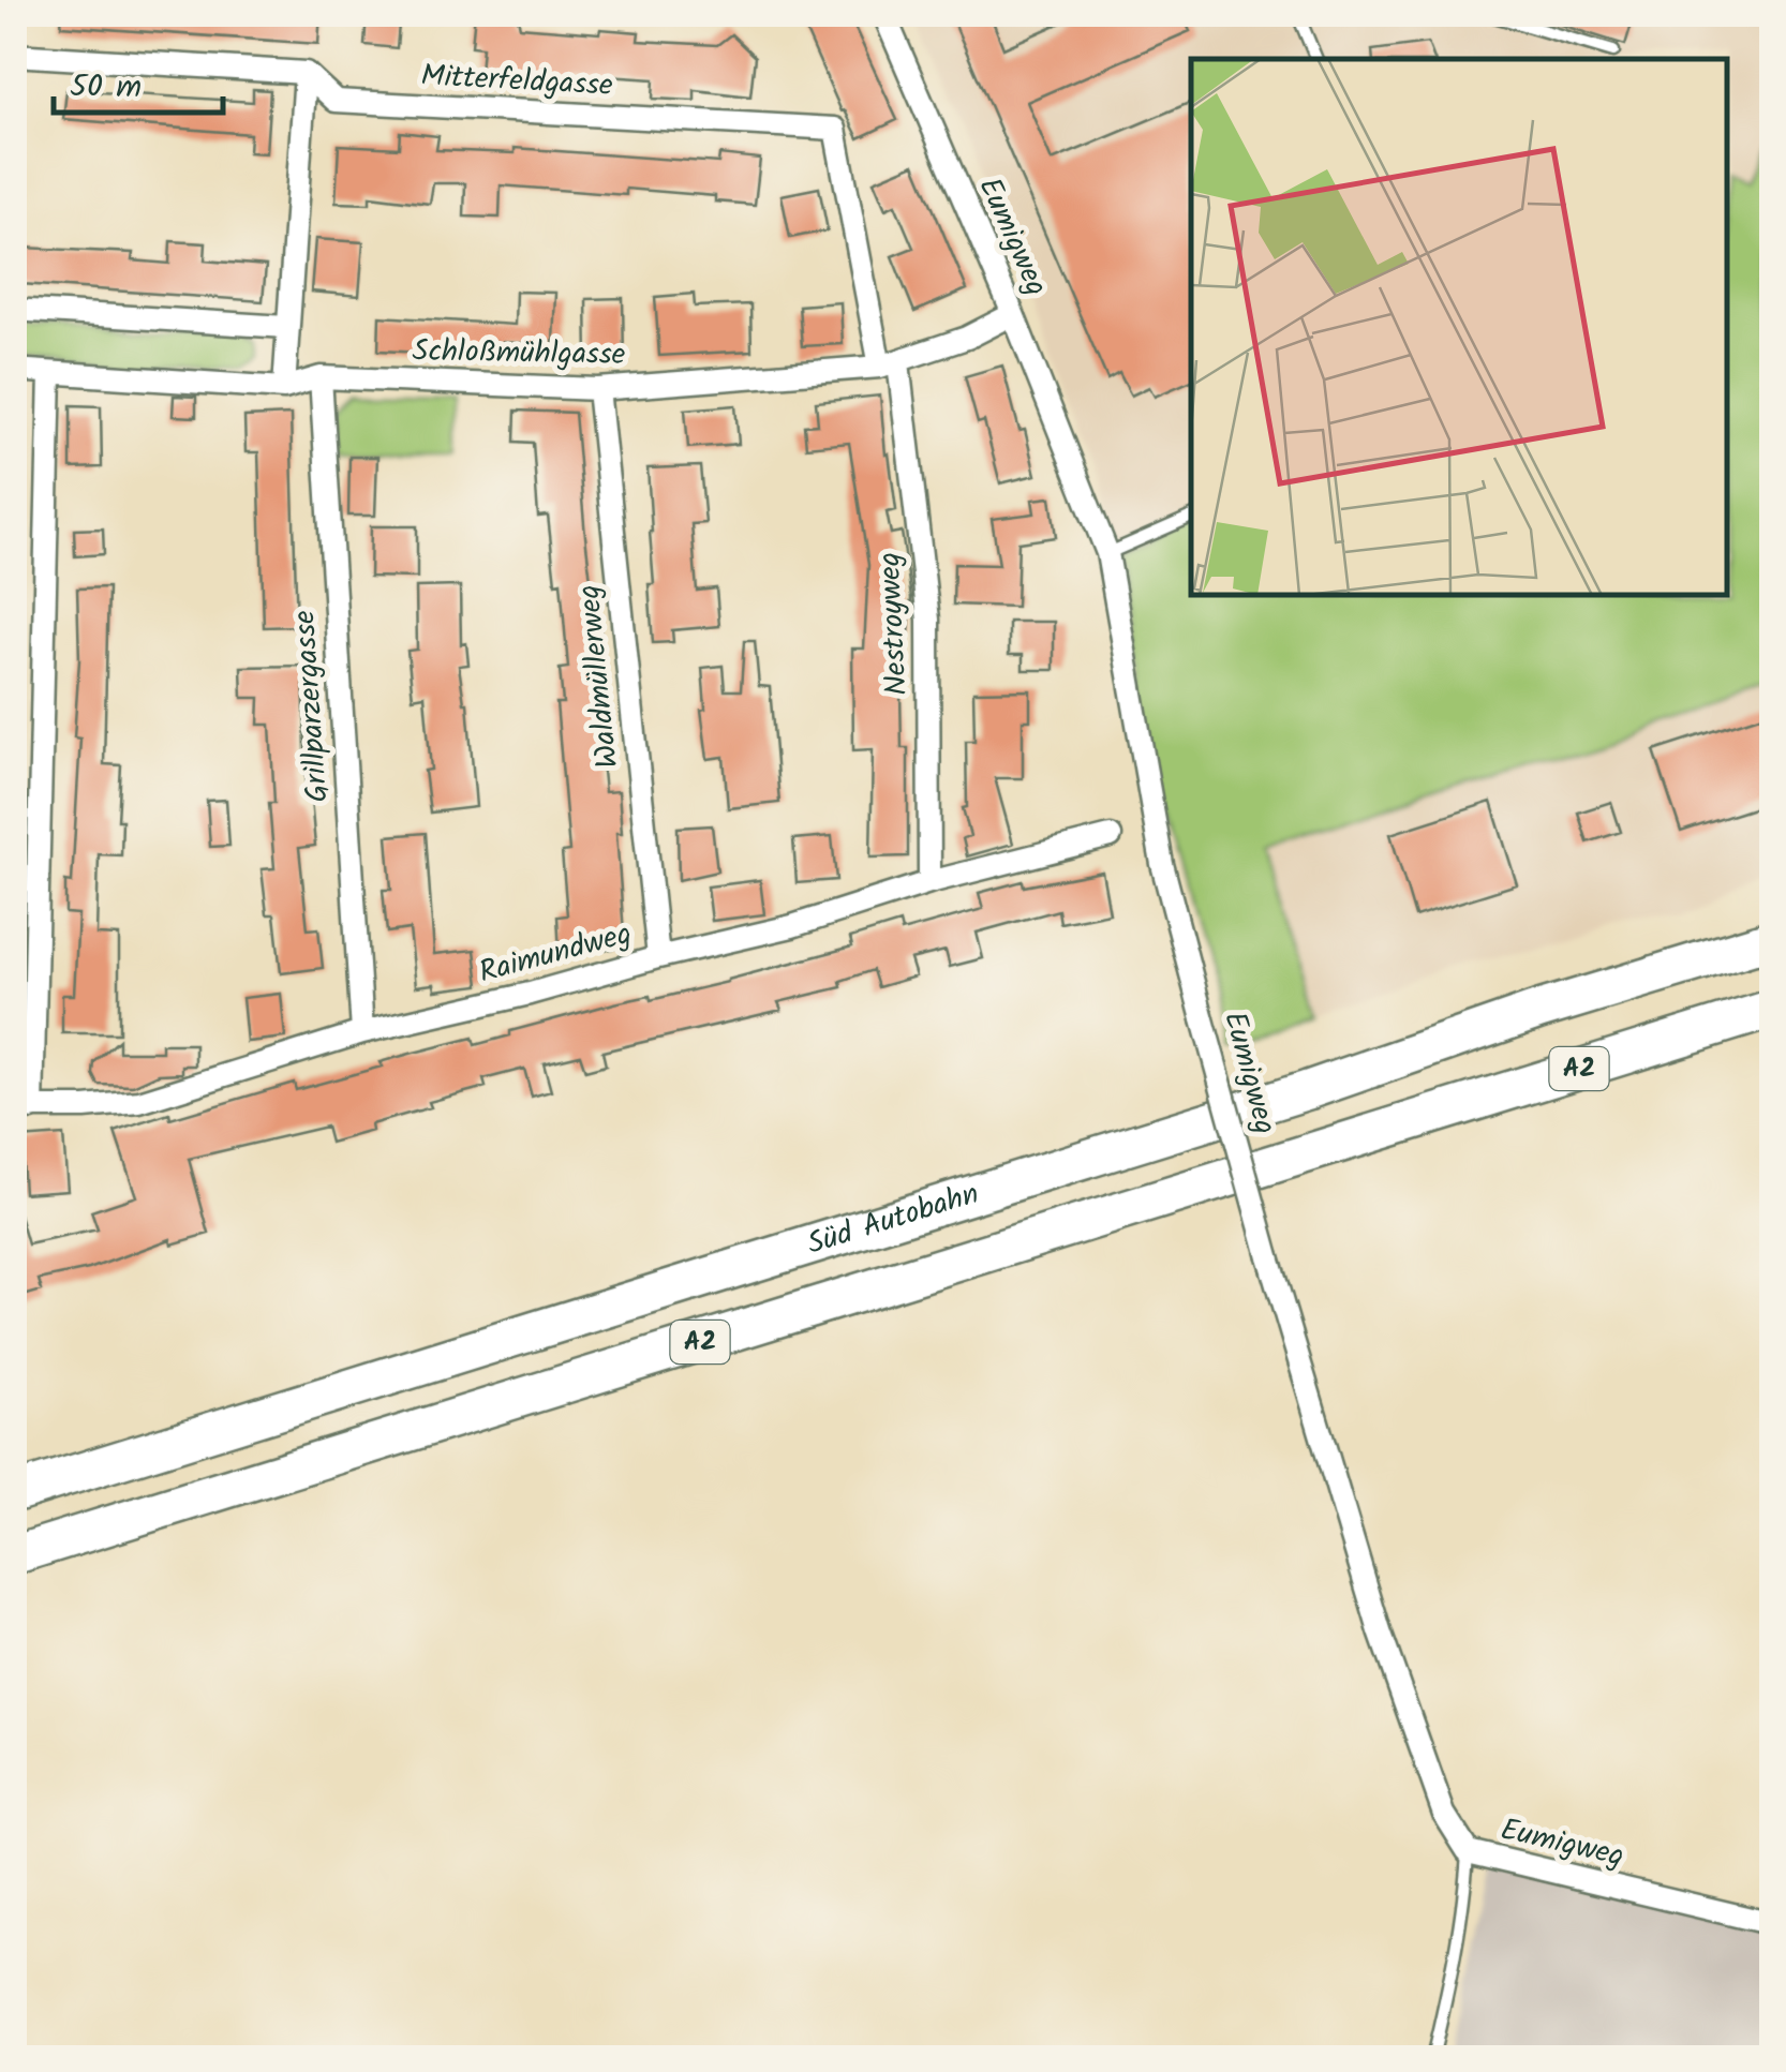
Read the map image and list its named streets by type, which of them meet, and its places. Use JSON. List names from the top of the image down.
{
  "streets": {
    "highway": ["A2", "Süd Autobahn"],
    "street": [
      "Mitterfeldgasse",
      "Eumigweg",
      "Schloßmühlgasse",
      "Nestroyweg",
      "Waldmüllerweg",
      "Grillparzergasse",
      "Raimundweg"
    ]
  },
  "crossings": [
    ["Mitterfeldgasse", "Nestroyweg"],
    ["Eumigweg", "Schloßmühlgasse"],
    ["Schloßmühlgasse", "Nestroyweg"],
    ["Schloßmühlgasse", "Waldmüllerweg"],
    ["Schloßmühlgasse", "Grillparzergasse"],
    ["Nestroyweg", "Raimundweg"],
    ["Waldmüllerweg", "Raimundweg"],
    ["Grillparzergasse", "Raimundweg"]
  ],
  "scale_bar": "50 m"
}
